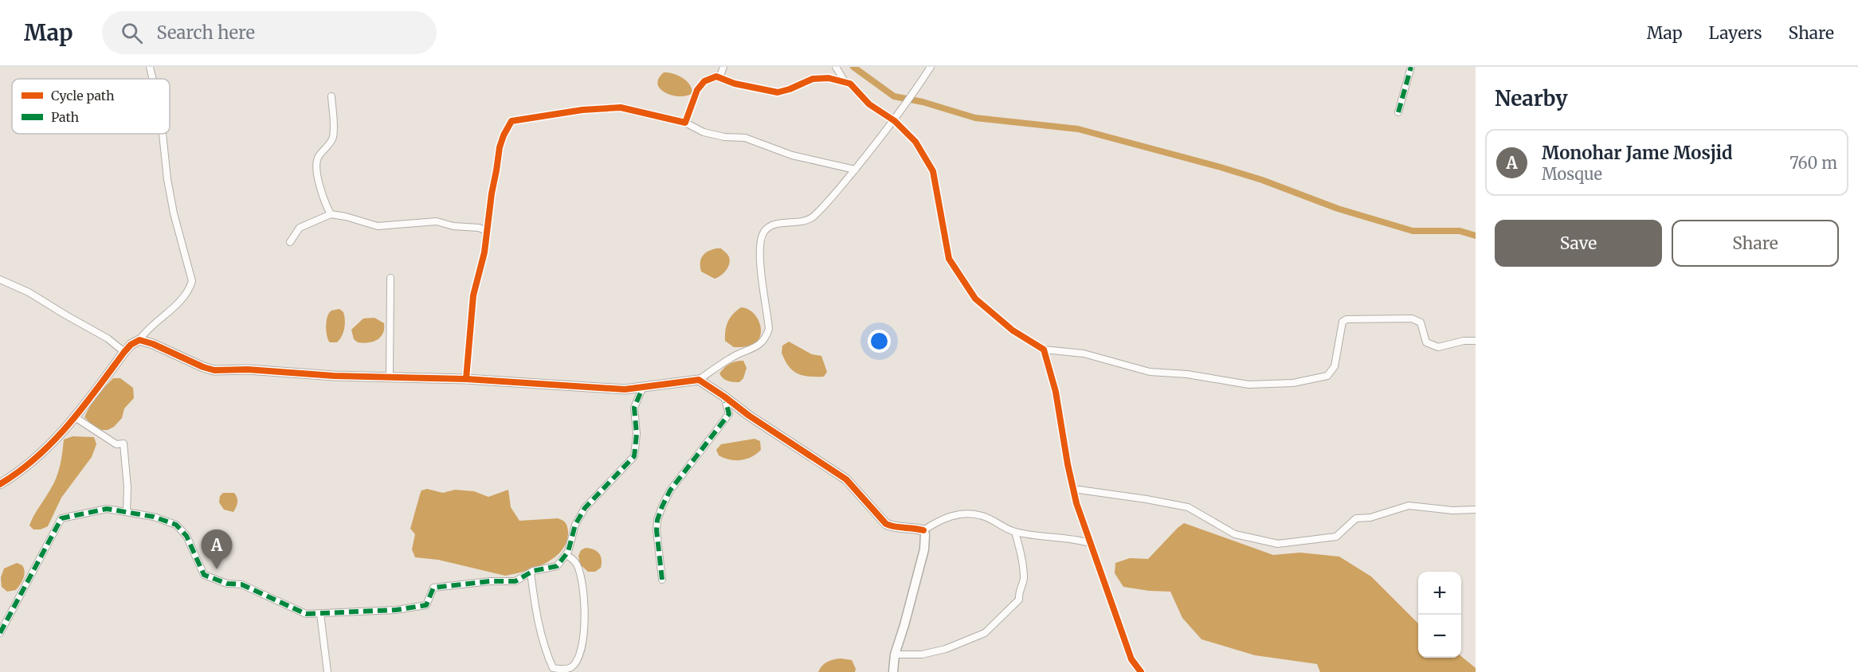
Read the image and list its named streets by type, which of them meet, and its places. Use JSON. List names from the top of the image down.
{
  "legend": ["Cycle path", "Path"],
  "page": {
    "header": "Map",
    "search": "Search here",
    "nav": ["Map", "Layers", "Share"],
    "heading": "Nearby",
    "list": [
      {
        "mark": "A",
        "name": "Monohar Jame Mosjid",
        "note": "Mosque",
        "value": "760 m"
      }
    ],
    "buttons": ["Save", "Share"],
    "pins": "A",
    "map_buttons": ["+", "−"]
  }
}
